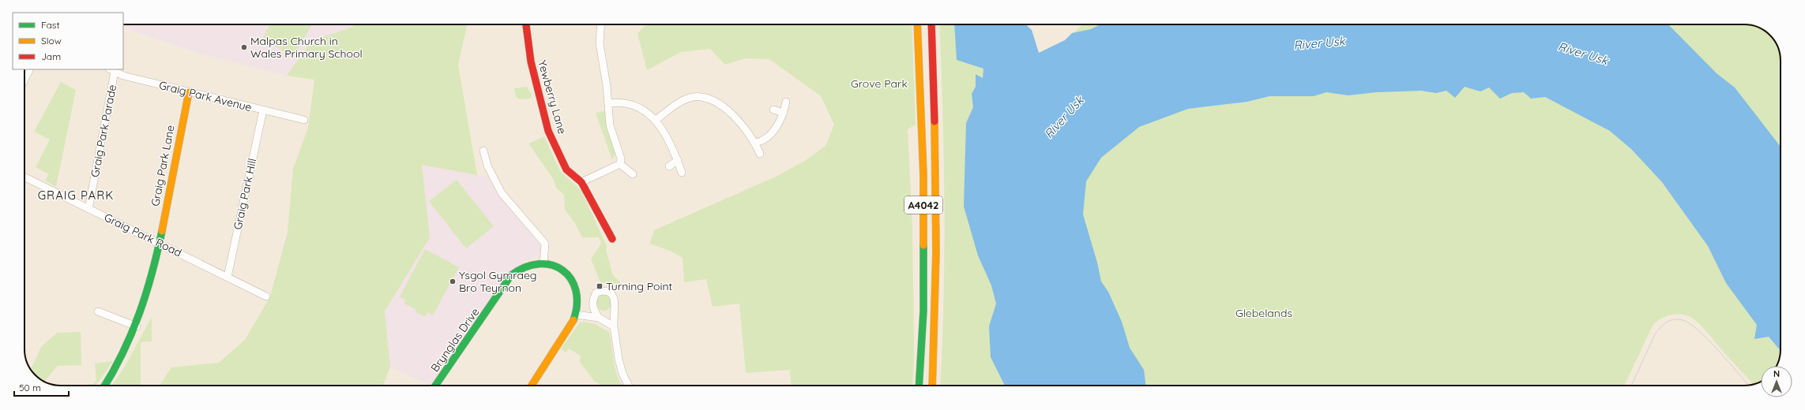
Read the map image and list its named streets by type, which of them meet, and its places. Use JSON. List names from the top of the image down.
{
  "streets": {
    "main road": [
      "Yewberry Lane",
      "Graig Park Lane",
      "A4042",
      "Brynglas Drive"
    ],
    "street": [
      "Graig Park Avenue",
      "Graig Park Parade",
      "Graig Park Hill",
      "Graig Park Road"
    ]
  },
  "crossings": [
    ["Graig Park Avenue", "Graig Park Parade"],
    ["Graig Park Avenue", "Graig Park Lane"],
    ["Graig Park Avenue", "Graig Park Hill"],
    ["Graig Park Parade", "Graig Park Road"],
    ["Graig Park Lane", "Graig Park Road"],
    ["Graig Park Hill", "Graig Park Road"]
  ],
  "districts": ["GRAIG PARK"],
  "water": ["River Usk"],
  "parks": ["Grove Park", "Glebelands"],
  "places": {
    "other": ["Malpas Church in Wales Primary School", "Ysgol Gymraeg Bro Teyrnon"],
    "transit": ["Turning Point"]
  },
  "legend": ["Fast", "Slow", "Jam"],
  "scale_bar": "50 m",
  "north": "top"
}
